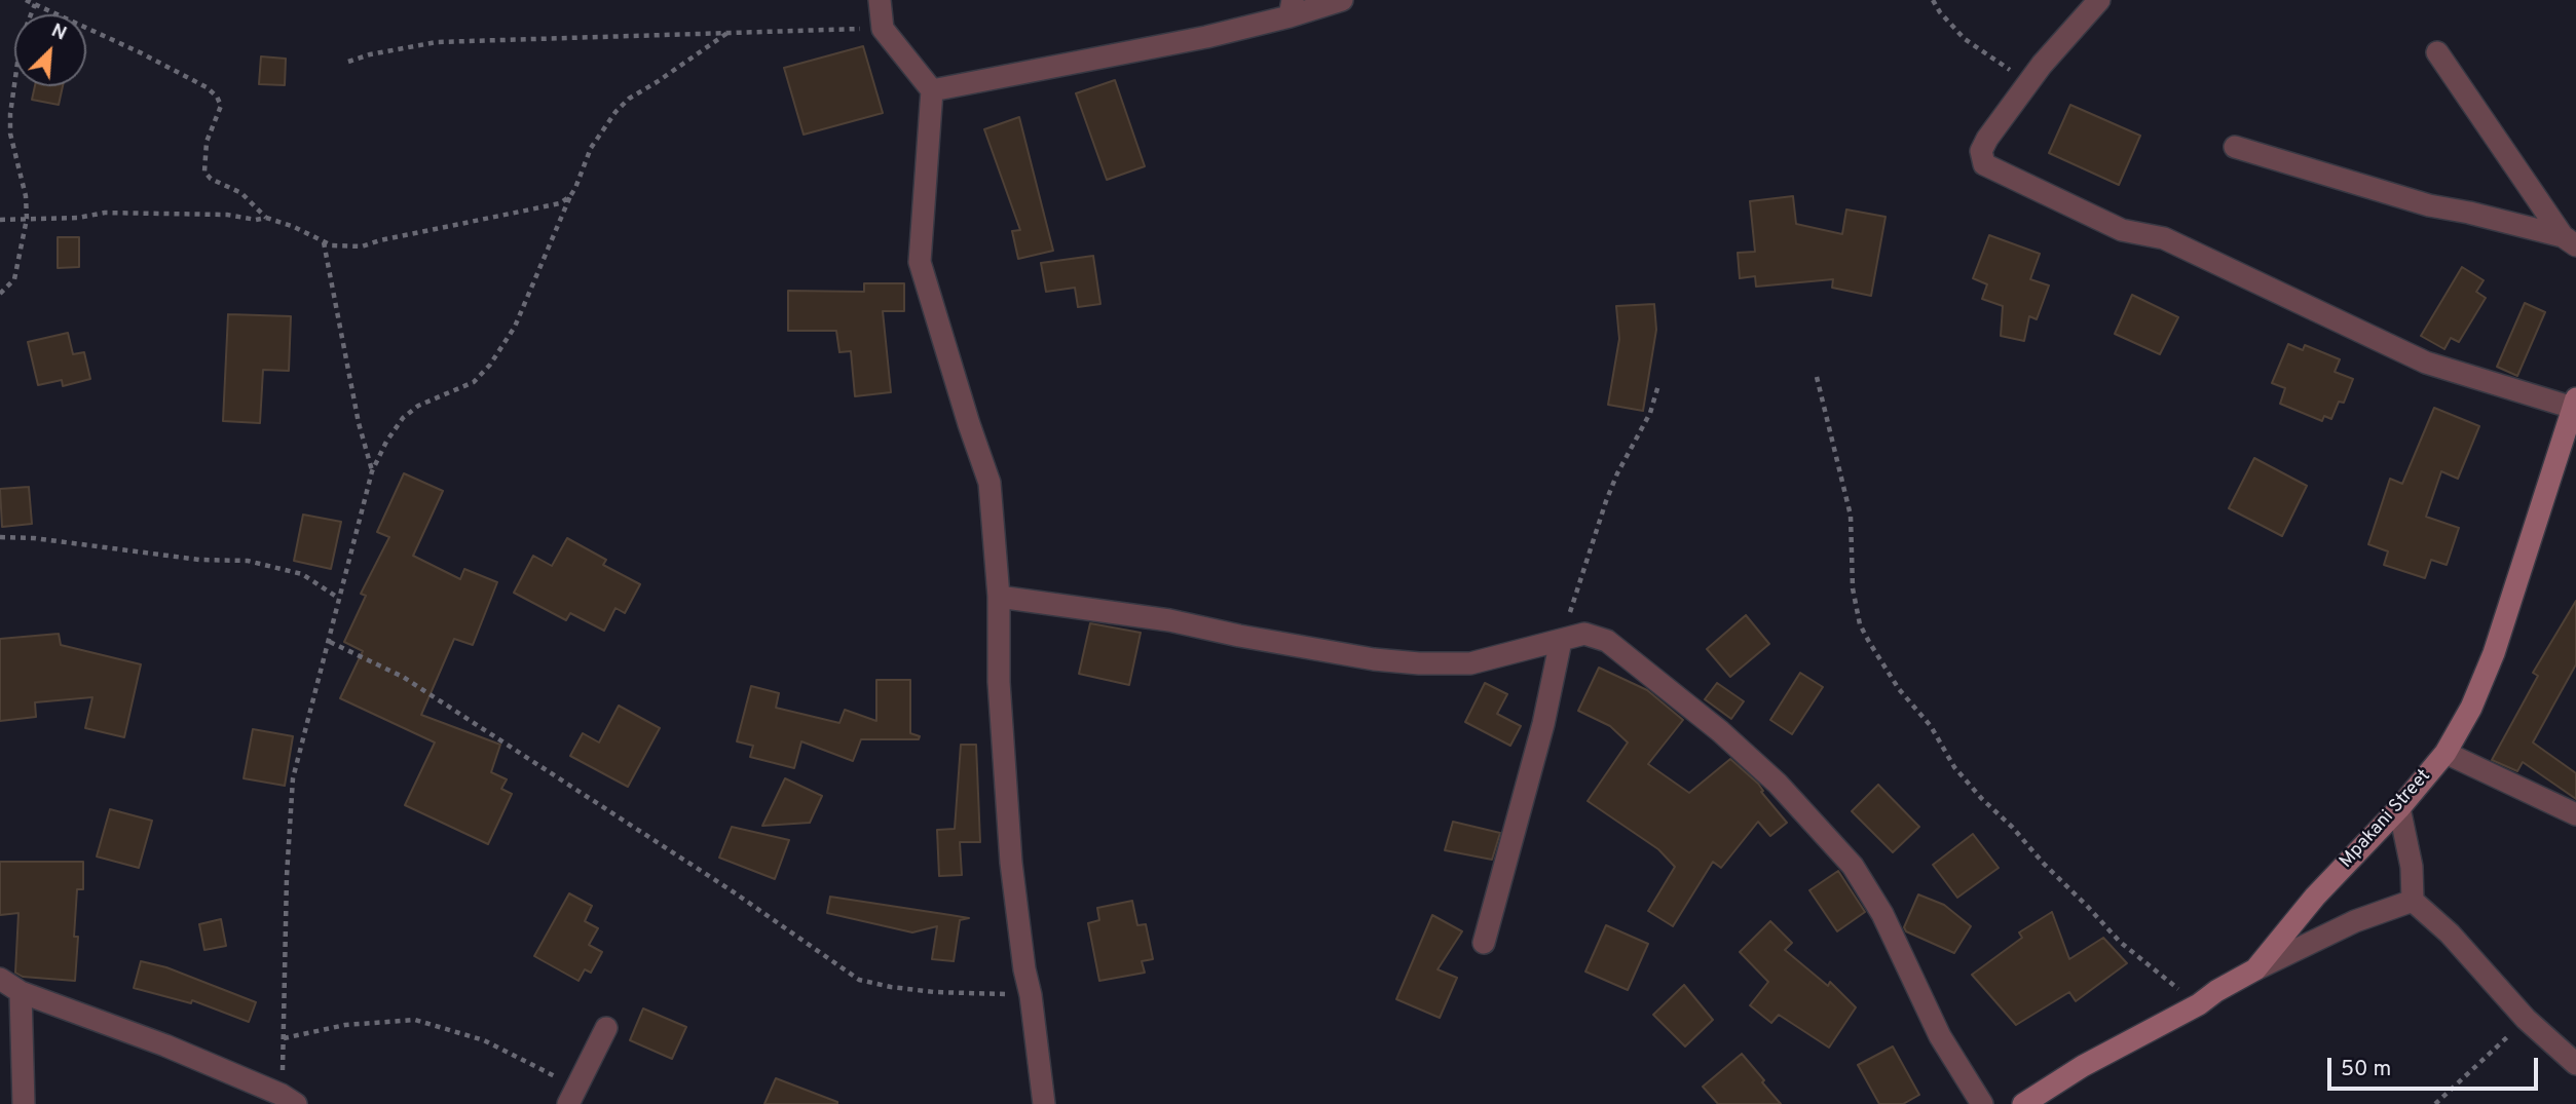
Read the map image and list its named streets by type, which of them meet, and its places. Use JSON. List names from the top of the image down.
{
  "streets": {
    "street": ["Mpakani Street"]
  },
  "scale_bar": "50 m",
  "north": "top right"
}
